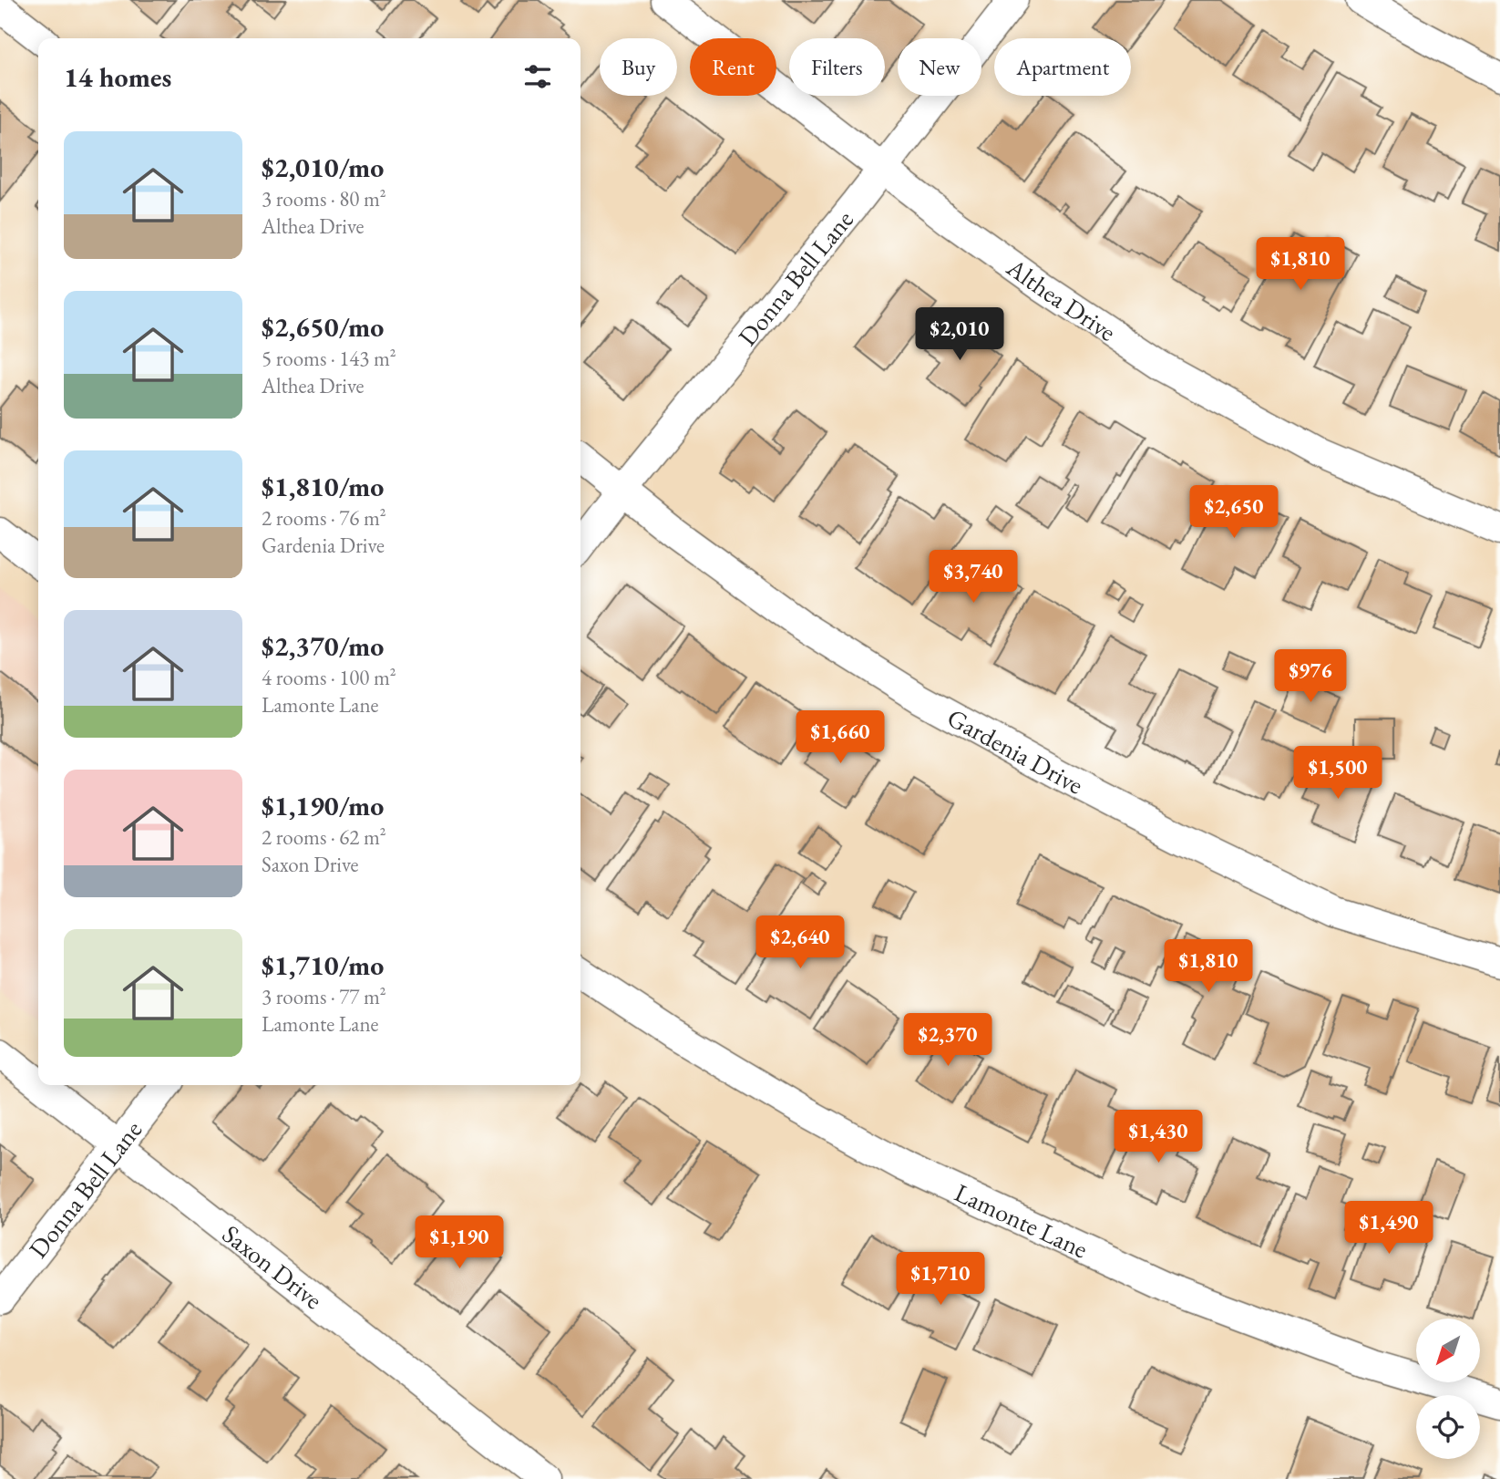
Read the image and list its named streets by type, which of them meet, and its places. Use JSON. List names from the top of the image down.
{
  "streets": {
    "street": [
      "Donna Bell Lane",
      "Althea Drive",
      "Gardenia Drive",
      "Lamonte Lane",
      "Saxon Drive"
    ]
  },
  "crossings": [
    ["Donna Bell Lane", "Althea Drive"],
    ["Donna Bell Lane", "Gardenia Drive"],
    ["Donna Bell Lane", "Saxon Drive"]
  ],
  "north": "bottom left",
  "page": {
    "chip": [
      "Buy",
      "Rent",
      "Filters",
      "New",
      "Apartment"
    ],
    "heading": "14 homes",
    "list": [
      {
        "name": "$2,010/mo",
        "note": "3 rooms · 80 m² · Althea Drive"
      },
      {
        "name": "$2,650/mo",
        "note": "5 rooms · 143 m² · Althea Drive"
      },
      {
        "name": "$1,810/mo",
        "note": "2 rooms · 76 m² · Gardenia Drive"
      },
      {
        "name": "$2,370/mo",
        "note": "4 rooms · 100 m² · Lamonte Lane"
      },
      {
        "name": "$1,190/mo",
        "note": "2 rooms · 62 m² · Saxon Drive"
      },
      {
        "name": "$1,710/mo",
        "note": "3 rooms · 77 m² · Lamonte Lane"
      }
    ],
    "price": [
      "$1,810",
      "$2,010",
      "$2,650",
      "$3,740",
      "$976",
      "$1,660",
      "$1,500",
      "$2,640",
      "$1,810",
      "$2,370",
      "$1,430",
      "$1,490",
      "$1,190",
      "$1,710"
    ]
  }
}
